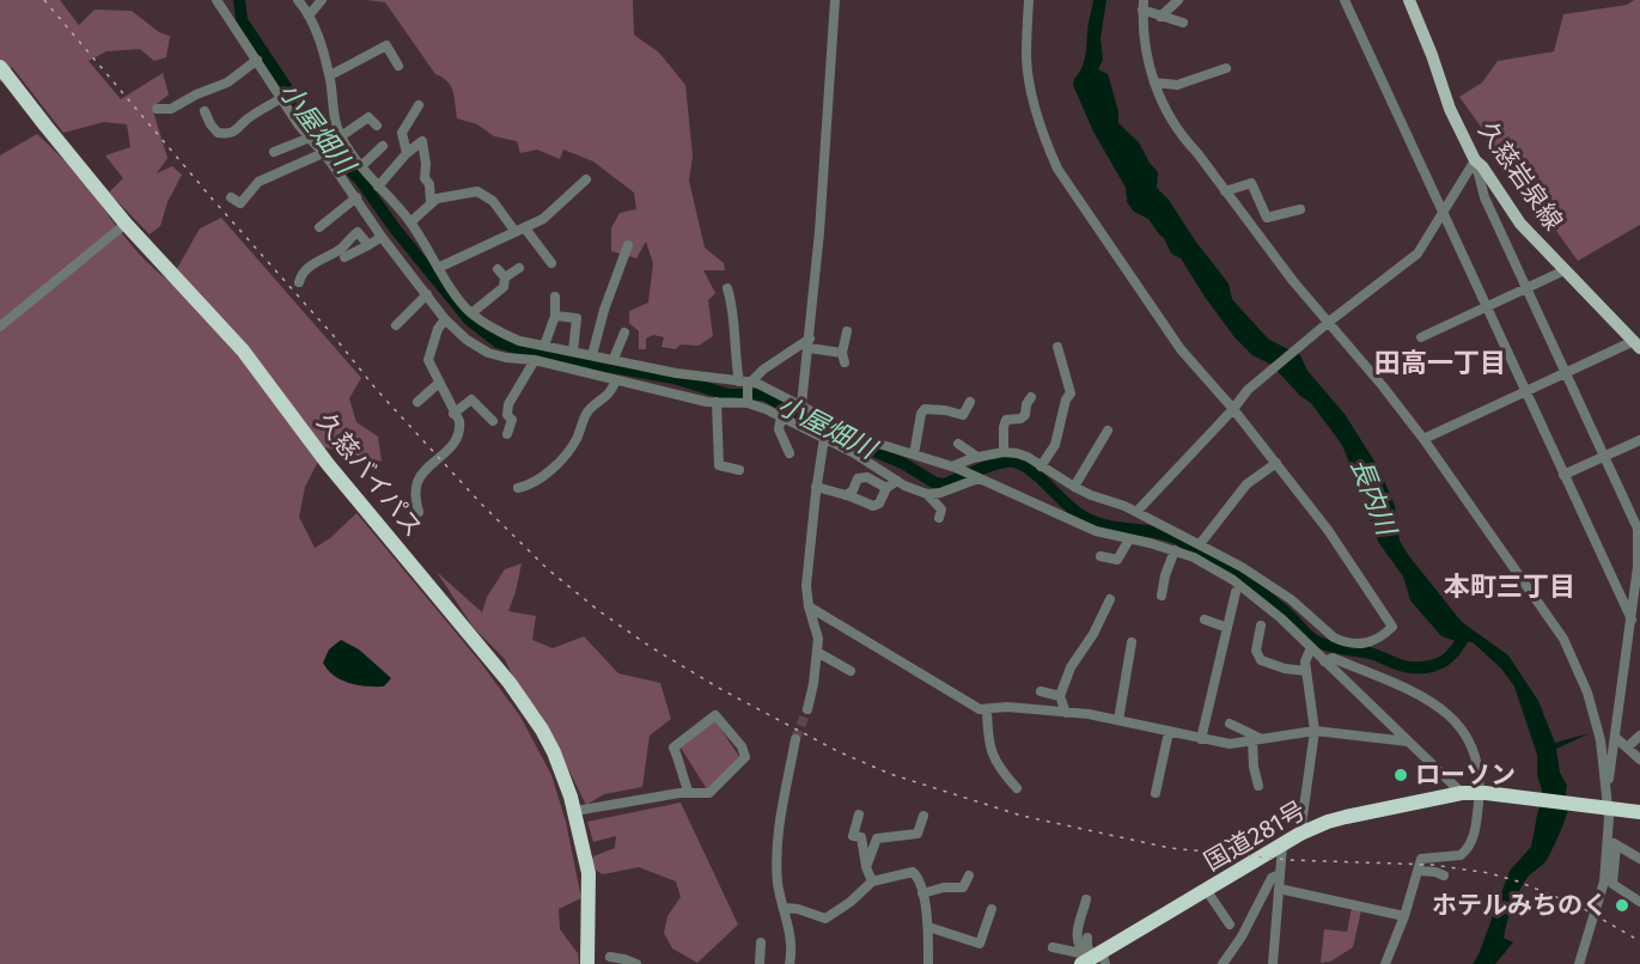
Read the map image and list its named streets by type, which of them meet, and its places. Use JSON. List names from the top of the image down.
{
  "streets": {
    "highway": ["久慈バイパス", "国道281号"],
    "main road": ["久慈岩泉線"]
  },
  "districts": ["田高一丁目", "本町三丁目"],
  "water": ["小屋畑川", "長内川"],
  "places": ["ローソン", "ホテルみちのく"]
}
